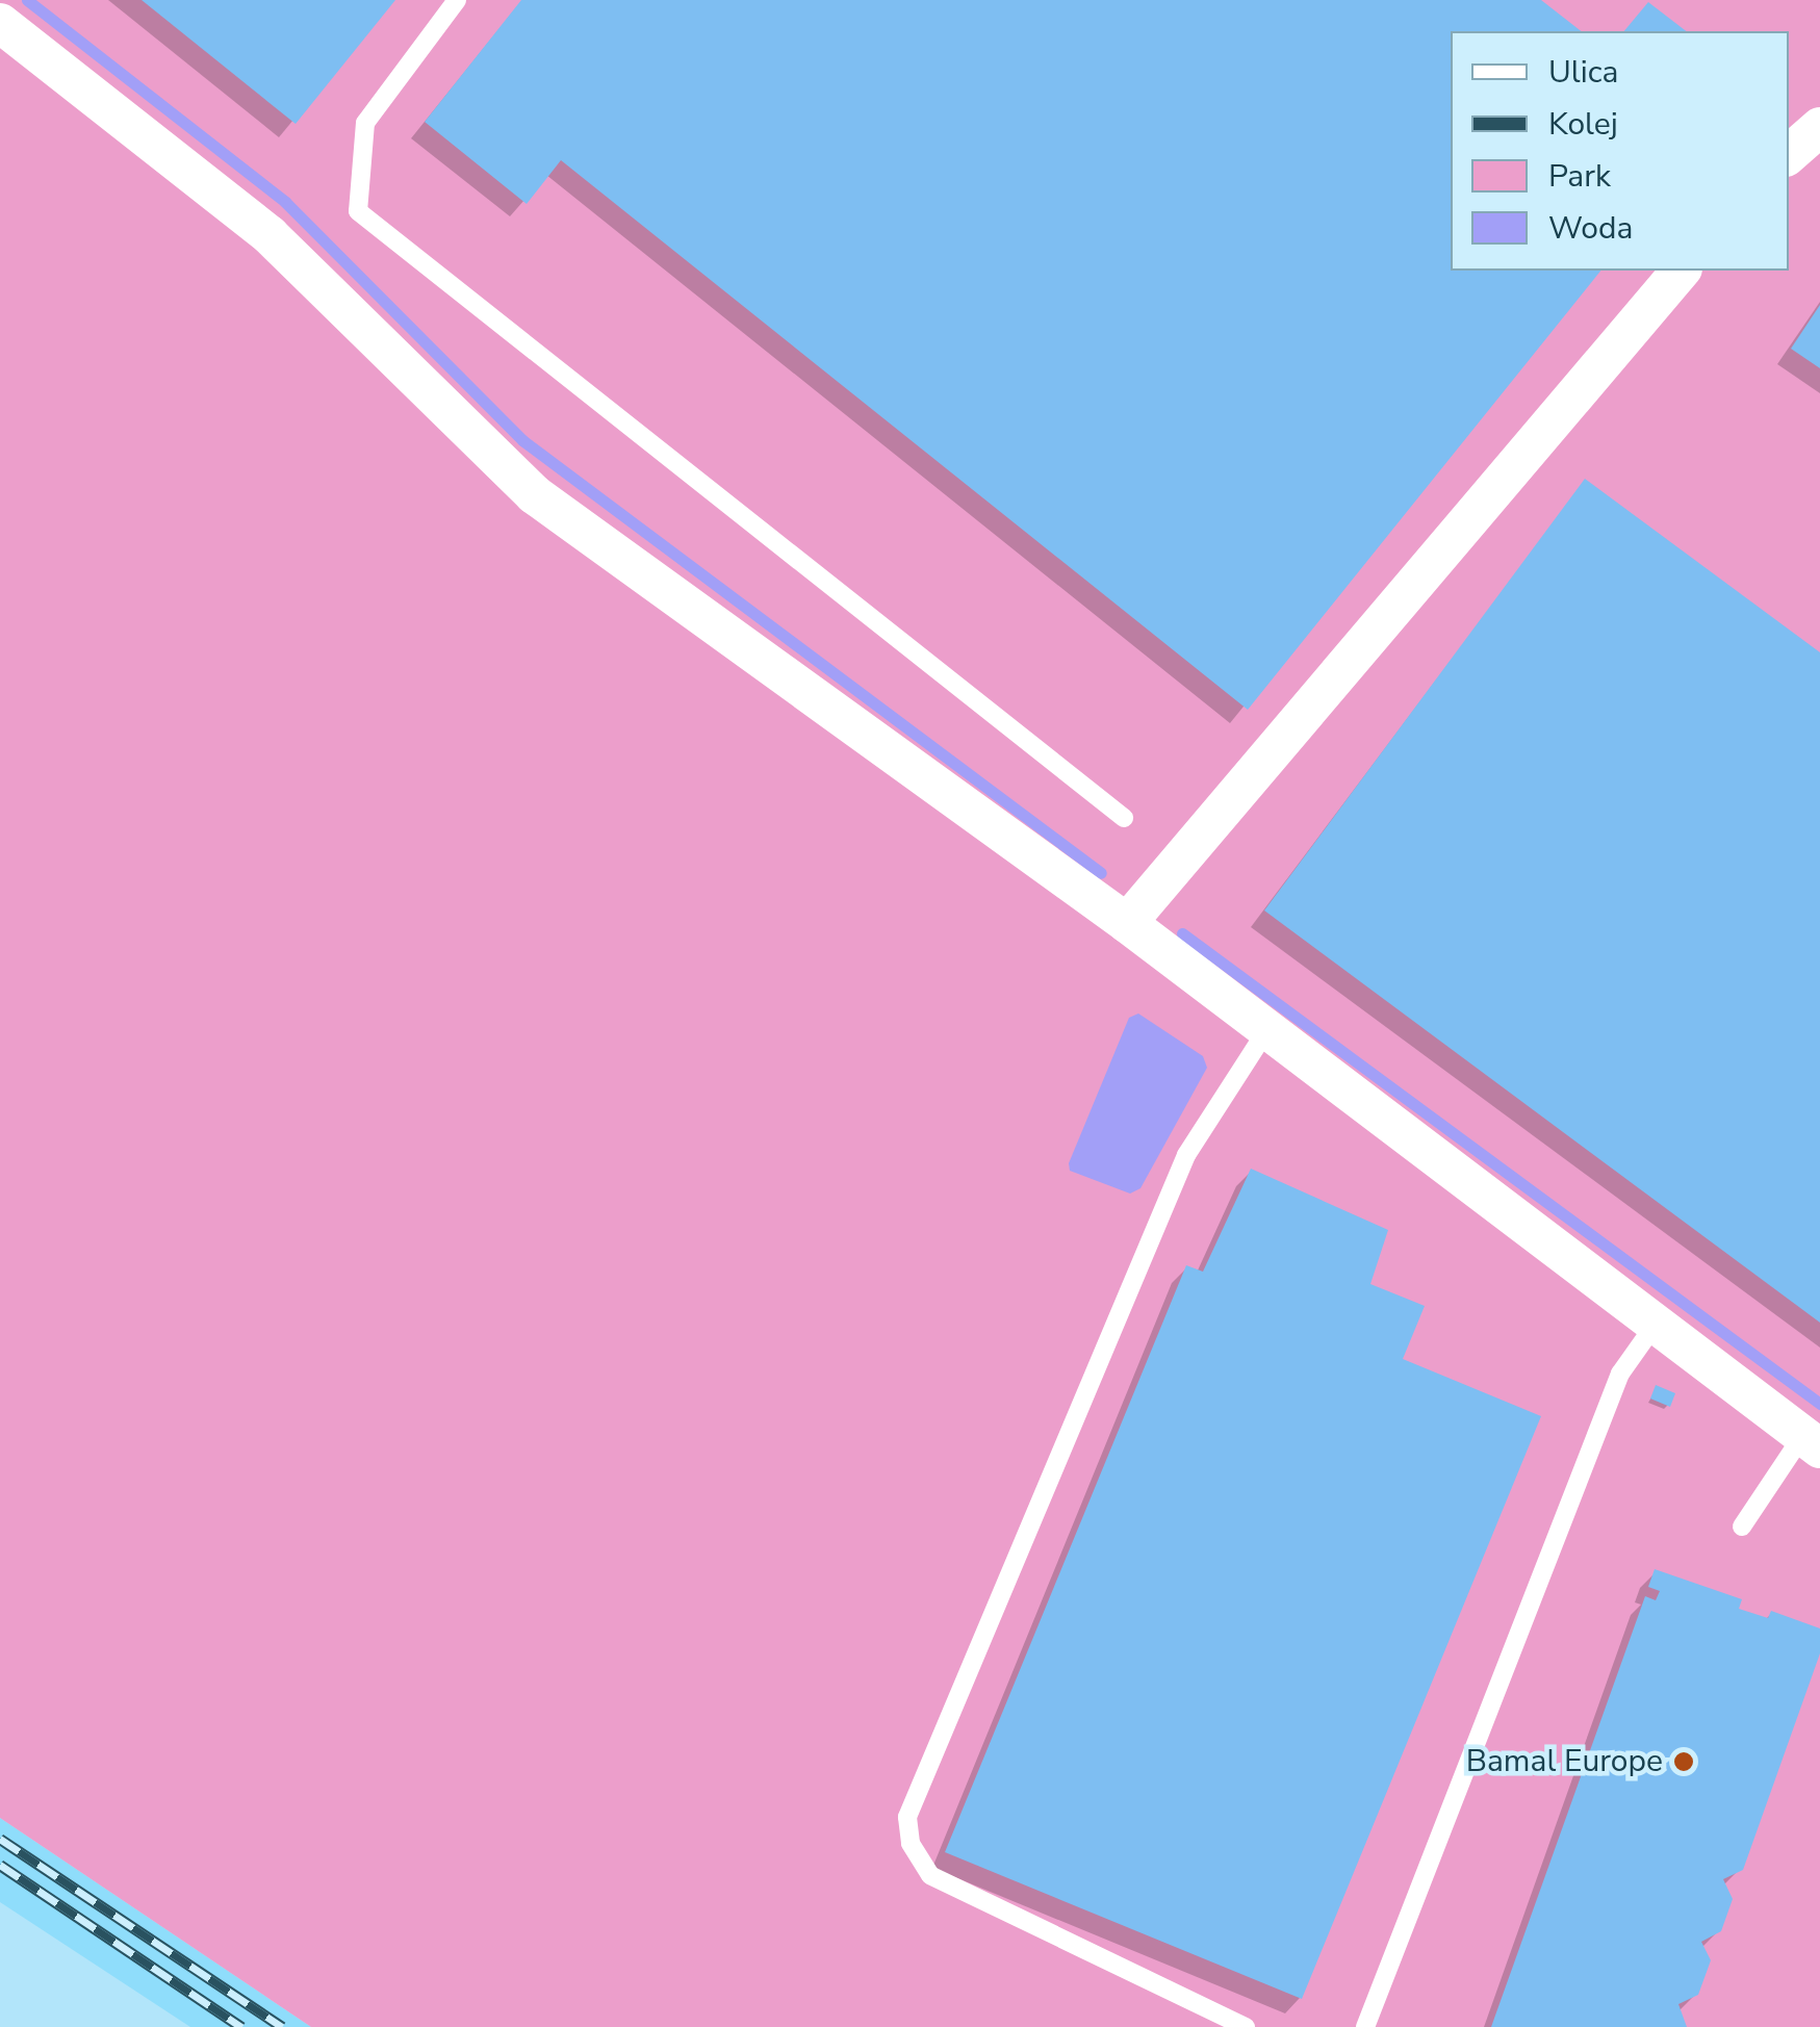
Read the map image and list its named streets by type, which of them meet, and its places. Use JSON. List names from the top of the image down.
{
  "places": ["Bamal Europe"],
  "legend": [
    "Ulica",
    "Kolej",
    "Park",
    "Woda"
  ]
}
